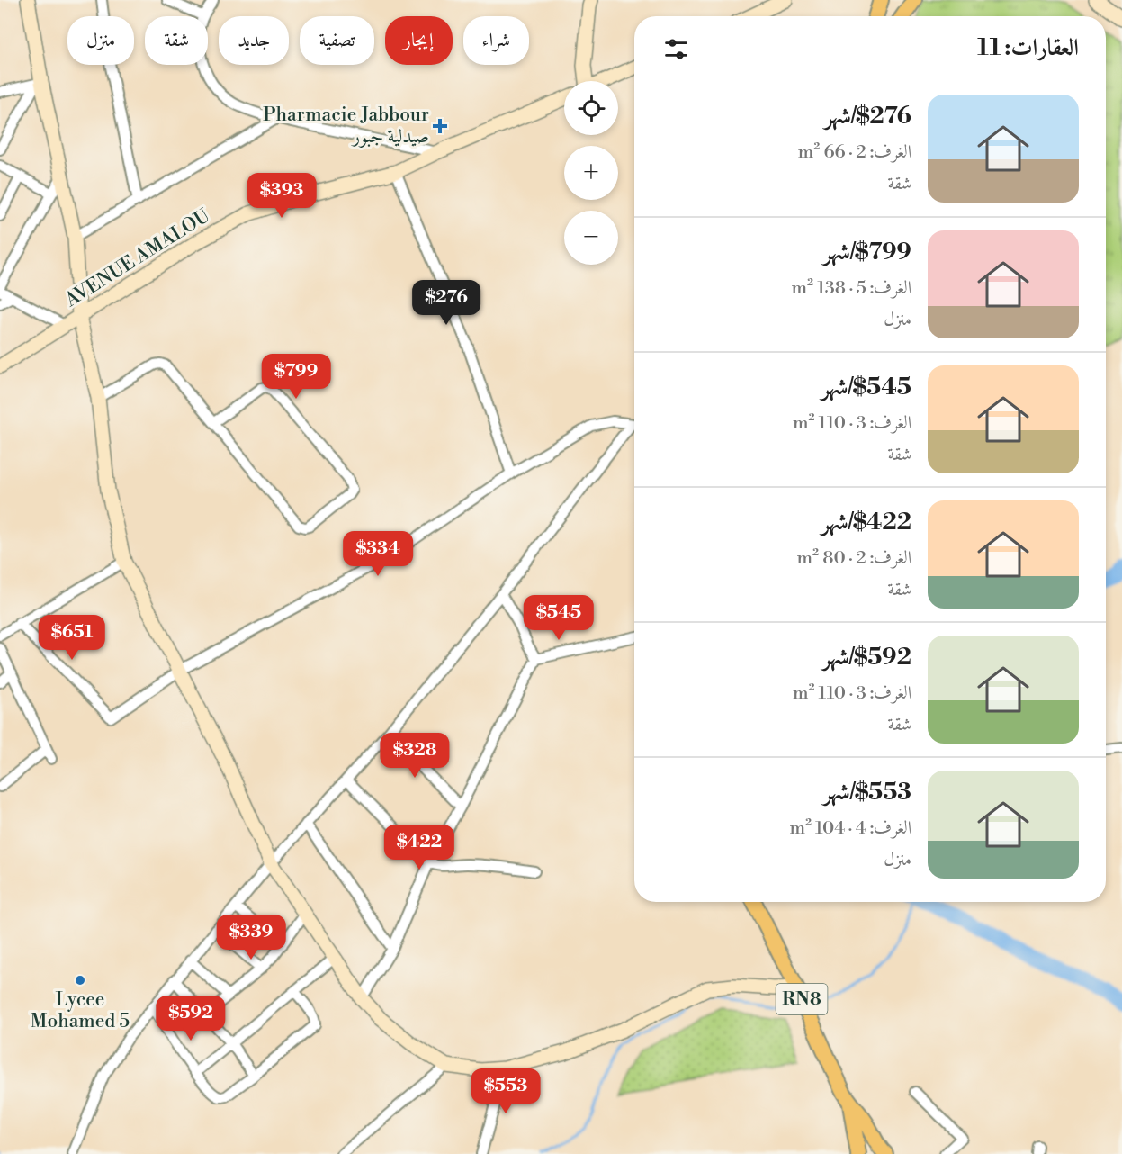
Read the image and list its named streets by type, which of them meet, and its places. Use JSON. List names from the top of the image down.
{
  "streets": {
    "main road": ["RN8"],
    "street": ["AVENUE AMALOU"]
  },
  "places": {
    "health": ["Pharmacie Jabbour صيدلية جبور"],
    "other": ["Lycee Mohamed 5"]
  },
  "page": {
    "chip": [
      "شراء",
      "إيجار",
      "تصفية",
      "جديد",
      "شقة",
      "منزل"
    ],
    "heading": "العقارات: 11",
    "map_buttons": ["+", "−"],
    "list": [
      {
        "name": "$276/شهر",
        "note": "الغرف: 2 · 66 m² · شقة"
      },
      {
        "name": "$799/شهر",
        "note": "الغرف: 5 · 138 m² · منزل"
      },
      {
        "name": "$545/شهر",
        "note": "الغرف: 3 · 110 m² · شقة"
      },
      {
        "name": "$422/شهر",
        "note": "الغرف: 2 · 80 m² · شقة"
      },
      {
        "name": "$592/شهر",
        "note": "الغرف: 3 · 110 m² · شقة"
      },
      {
        "name": "$553/شهر",
        "note": "الغرف: 4 · 104 m² · منزل"
      }
    ],
    "price": [
      "$393",
      "$276",
      "$799",
      "$334",
      "$545",
      "$651",
      "$328",
      "$422",
      "$339",
      "$592",
      "$553"
    ]
  }
}
